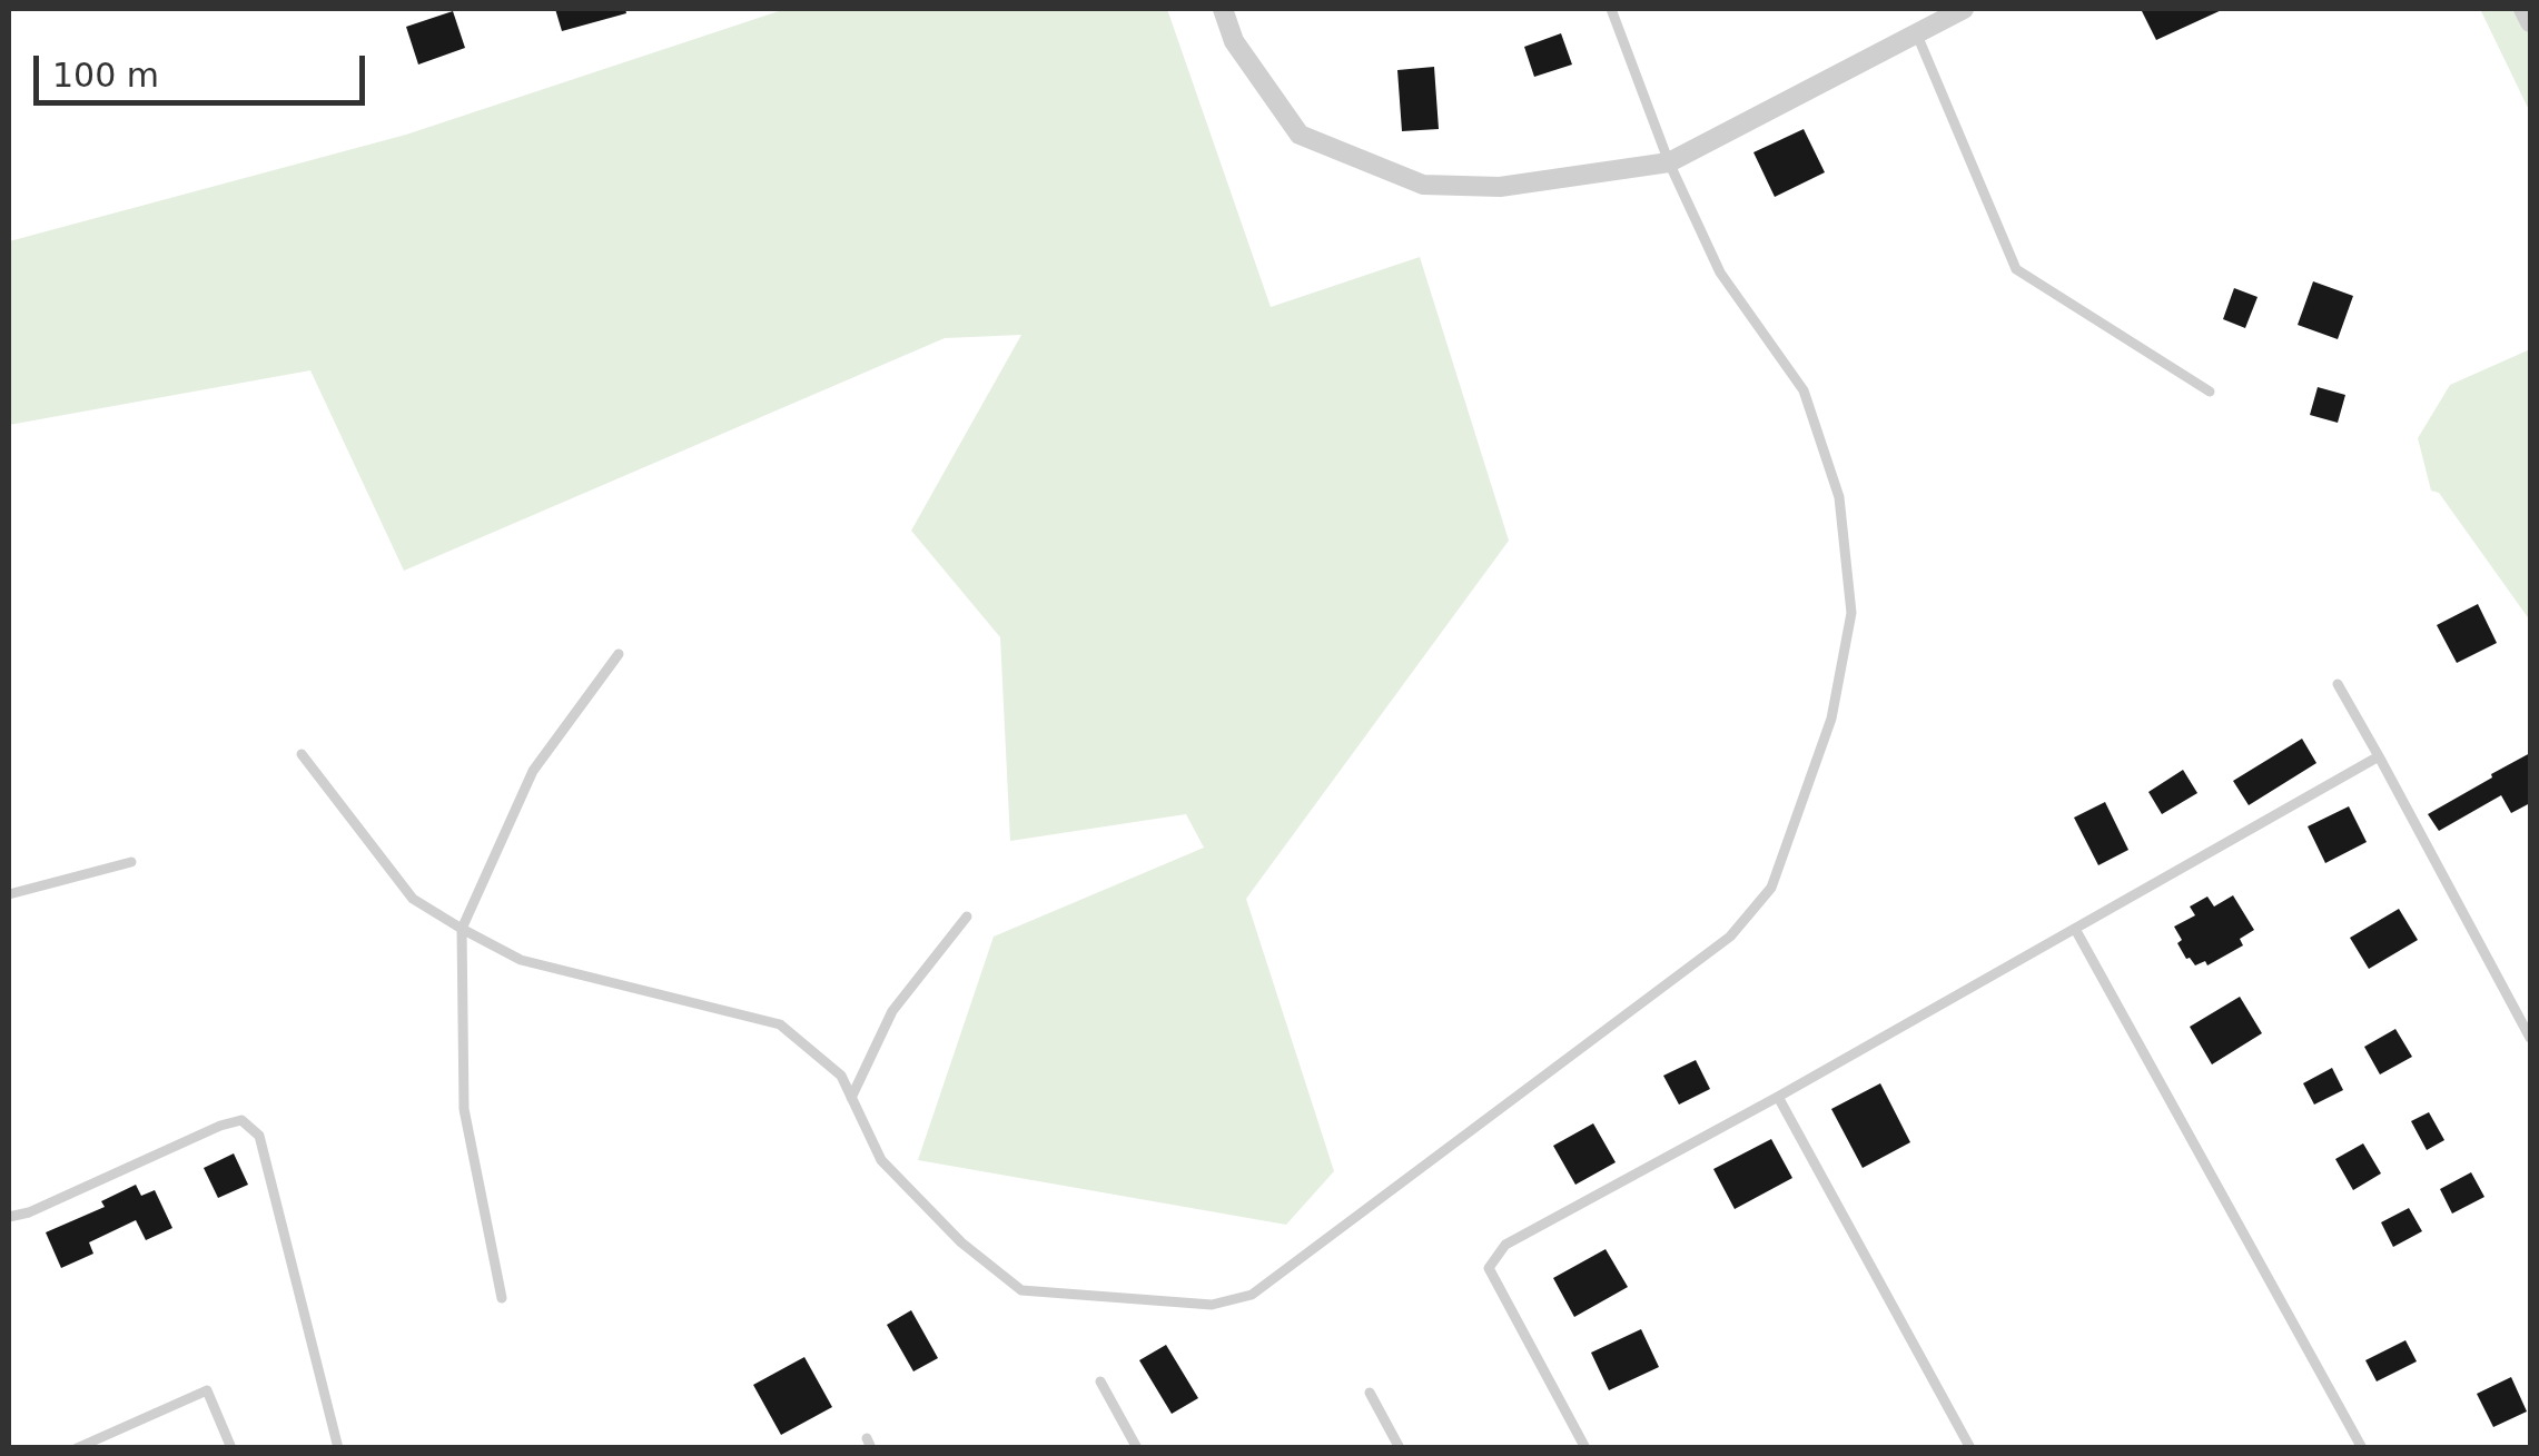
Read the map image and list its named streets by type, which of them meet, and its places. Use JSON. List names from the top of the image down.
{
  "scale_bar": "100 m"
}
